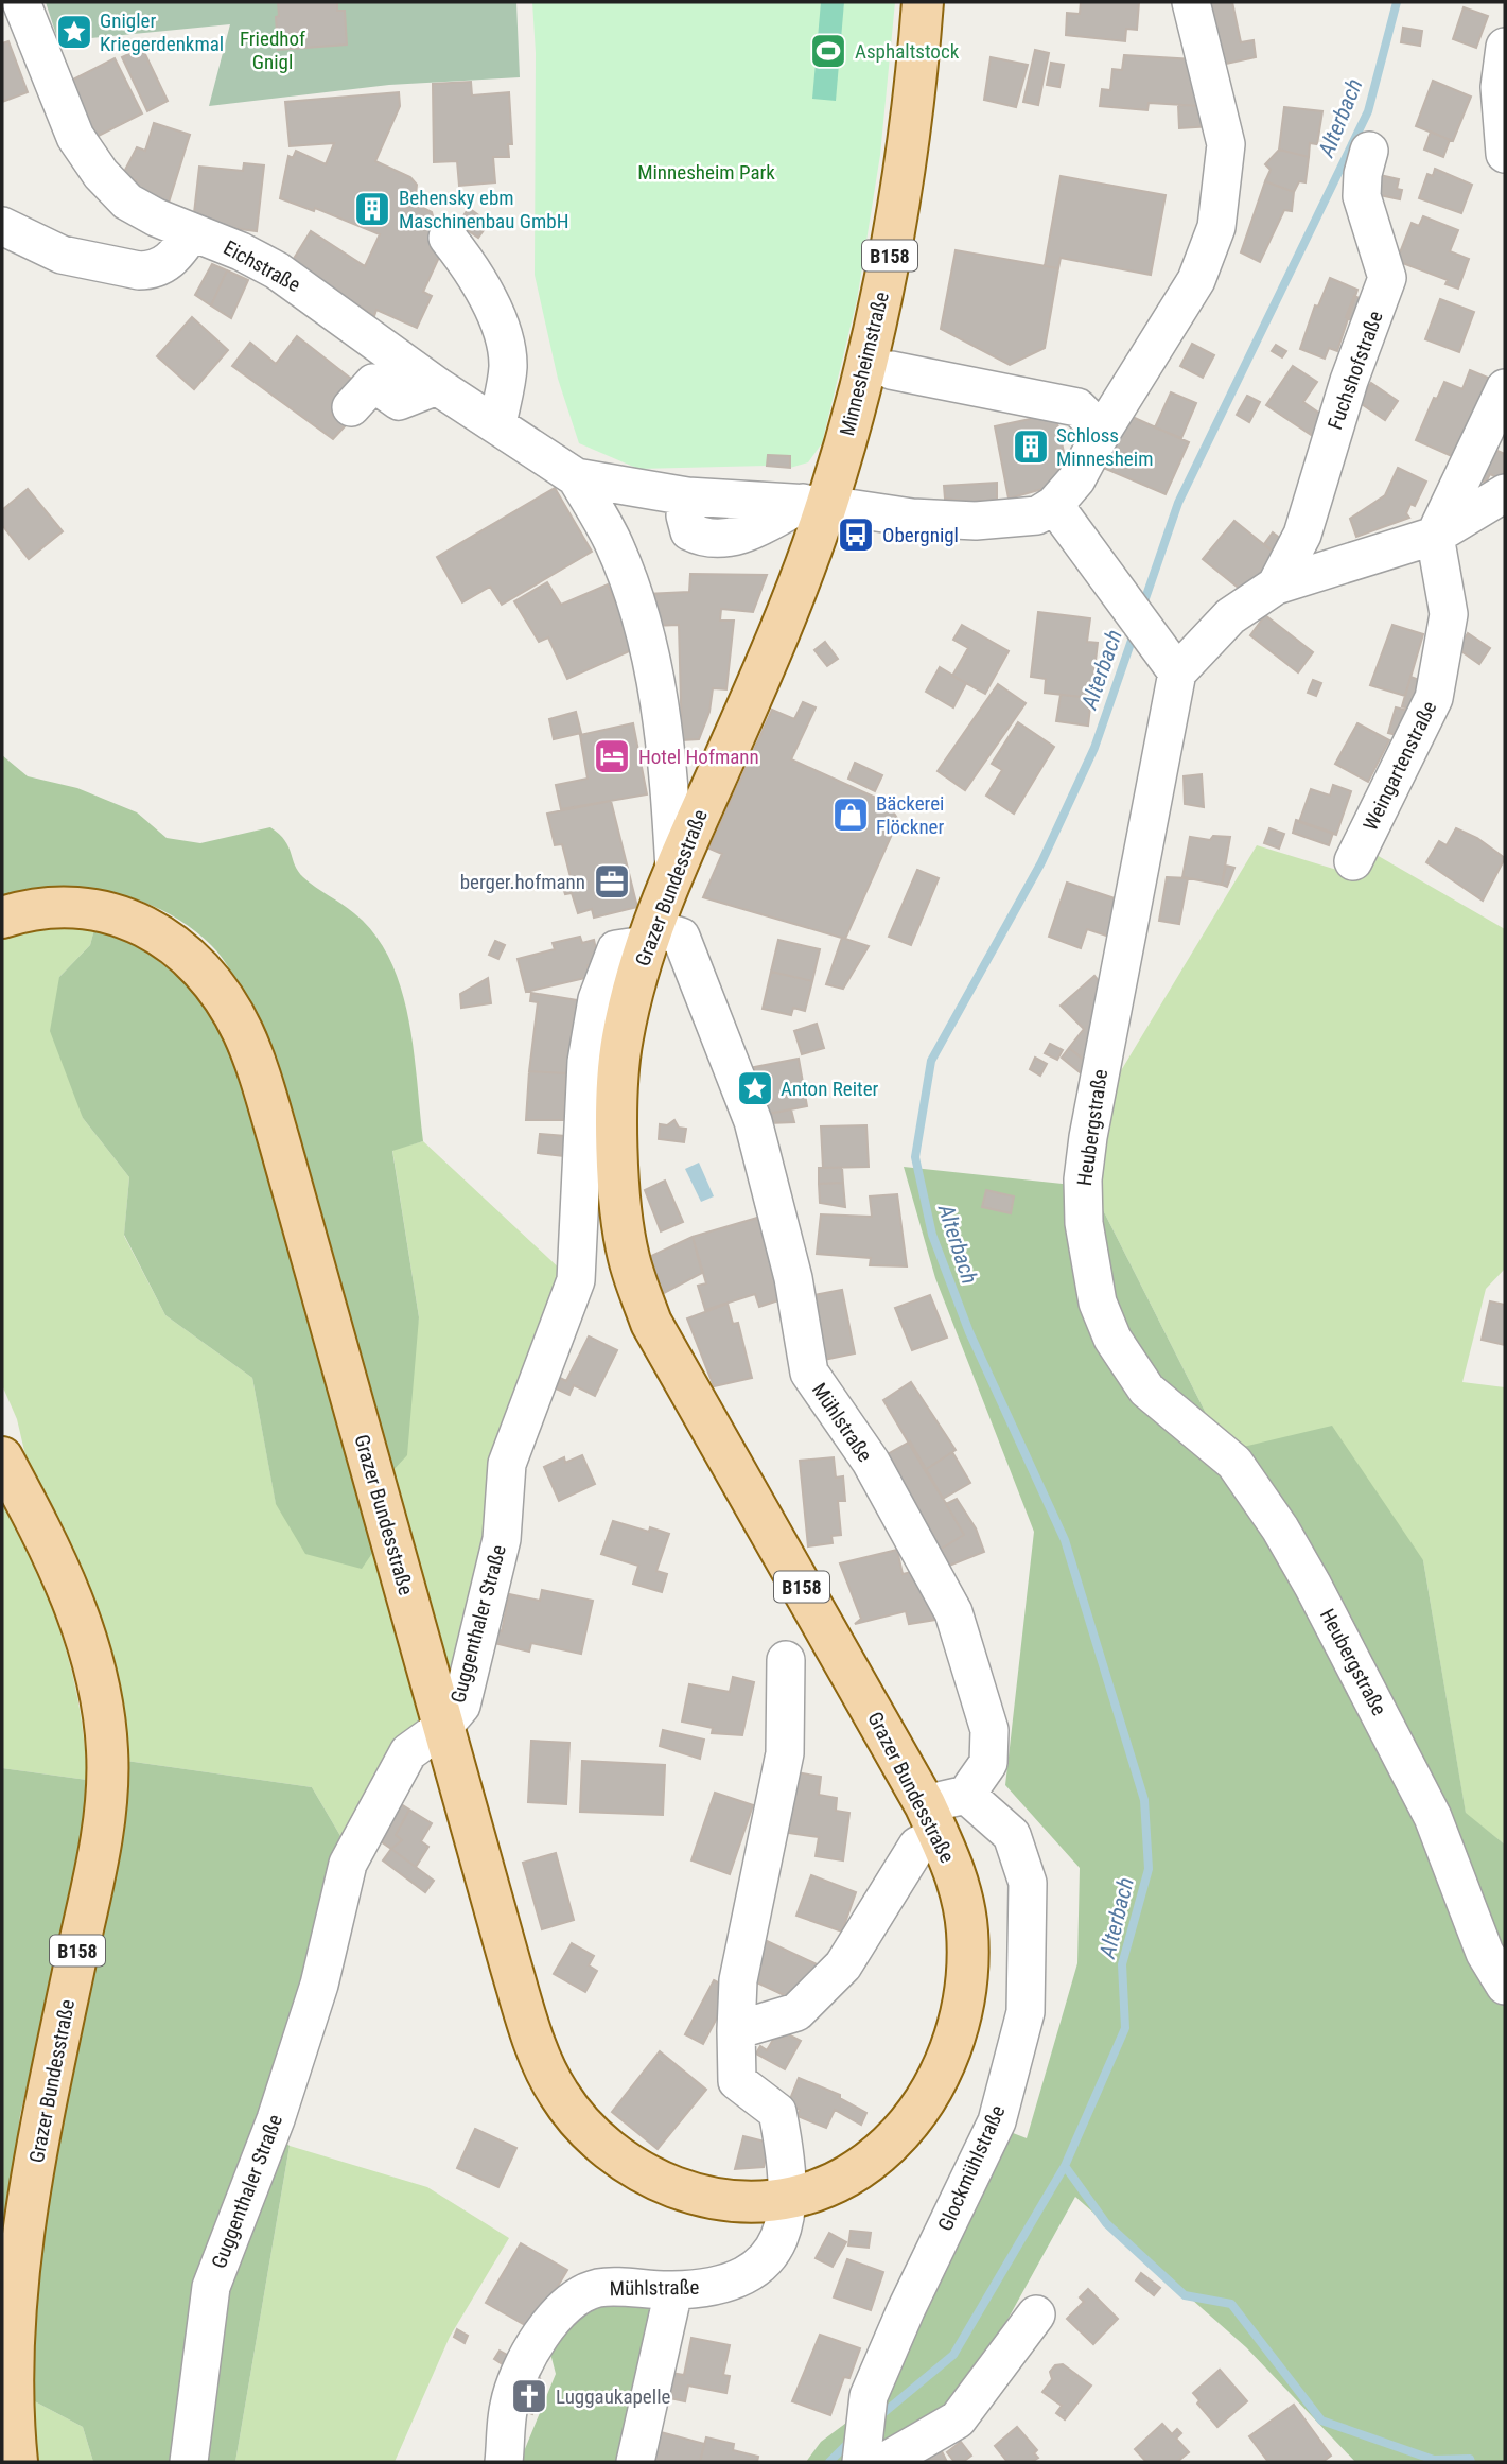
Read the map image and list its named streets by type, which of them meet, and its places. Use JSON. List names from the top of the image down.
{
  "streets": {
    "main road": ["B158", "Minnesheimstraße", "Grazer Bundesstraße"],
    "street": [
      "Eichstraße",
      "Fuchshofstraße",
      "Weingartenstraße",
      "Heubergstraße",
      "Mühlstraße",
      "Guggenthaler Straße",
      "Glockmühlstraße"
    ]
  },
  "crossings": [
    ["Eichstraße", "Minnesheimstraße"],
    ["Eichstraße", "Grazer Bundesstraße"],
    ["Minnesheimstraße", "Grazer Bundesstraße"],
    ["Grazer Bundesstraße", "Mühlstraße"],
    ["Grazer Bundesstraße", "Guggenthaler Straße"],
    ["Mühlstraße", "Guggenthaler Straße"],
    ["Mühlstraße", "Glockmühlstraße"]
  ],
  "water": ["Alterbach"],
  "parks": ["Friedhof Gnigl", "Minnesheim Park"],
  "places": {
    "place": ["Gnigler Kriegerdenkmal", "Anton Reiter"],
    "sports": ["Asphaltstock"],
    "building": ["Behensky ebm Maschinenbau GmbH", "Schloss Minnesheim"],
    "bus stop": ["Obergnigl"],
    "hotel": ["Hotel Hofmann"],
    "shop": ["Bäckerei Flöckner"],
    "office": ["berger.hofmann"],
    "church": ["Luggaukapelle"]
  }
}
